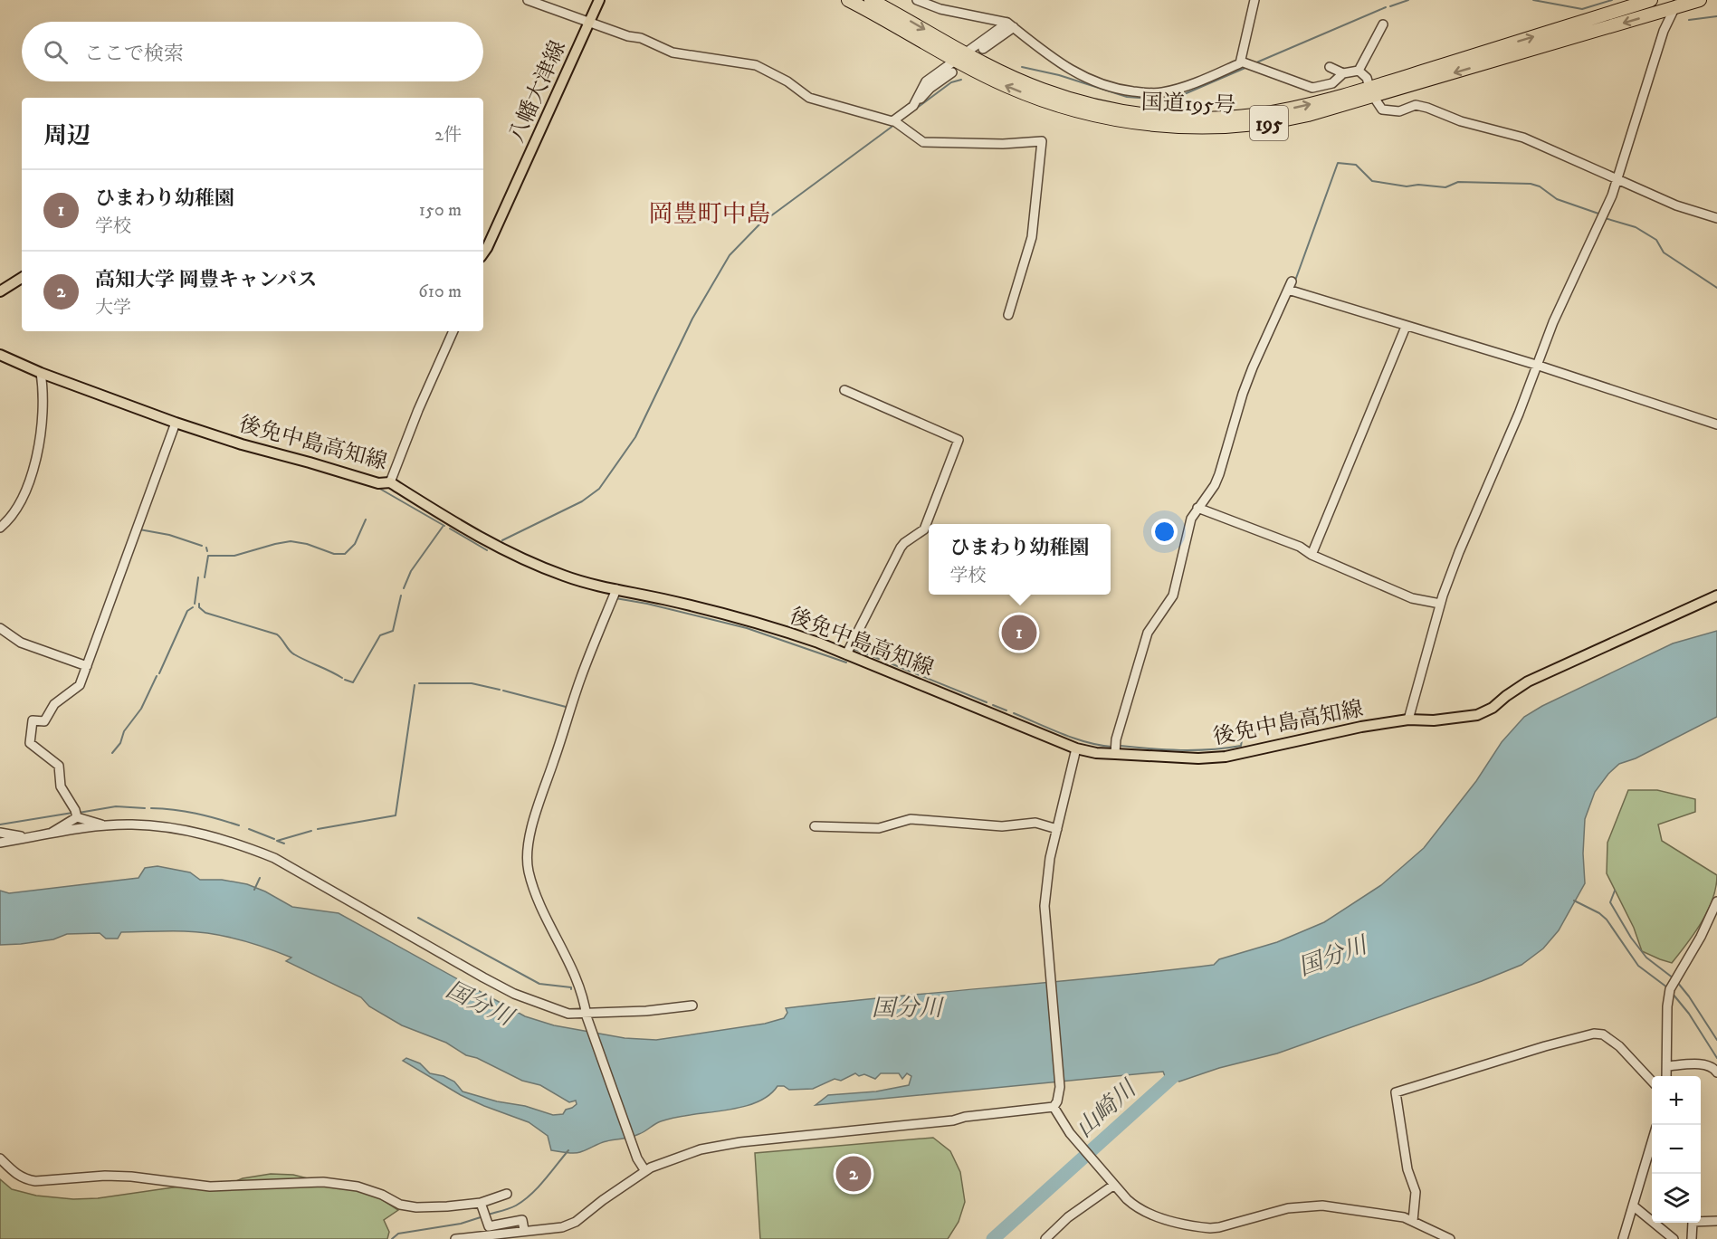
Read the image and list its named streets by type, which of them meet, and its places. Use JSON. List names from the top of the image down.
{
  "streets": {
    "highway": ["国道195号", "195"],
    "main road": ["八幡大津線", "後免中島高知線"]
  },
  "districts": ["岡豊町中島"],
  "water": ["国分川", "山崎川"],
  "page": {
    "search": "ここで検索",
    "heading": ["周辺", "2件"],
    "list": [
      {
        "mark": "1",
        "name": "ひまわり幼稚園",
        "note": "学校",
        "value": "150 m"
      },
      {
        "mark": "2",
        "name": "高知大学 岡豊キャンパス",
        "note": "大学",
        "value": "610 m"
      }
    ],
    "popup": ["ひまわり幼稚園", "学校"],
    "pins": ["1", "2"],
    "map_buttons": ["+", "−"]
  }
}
